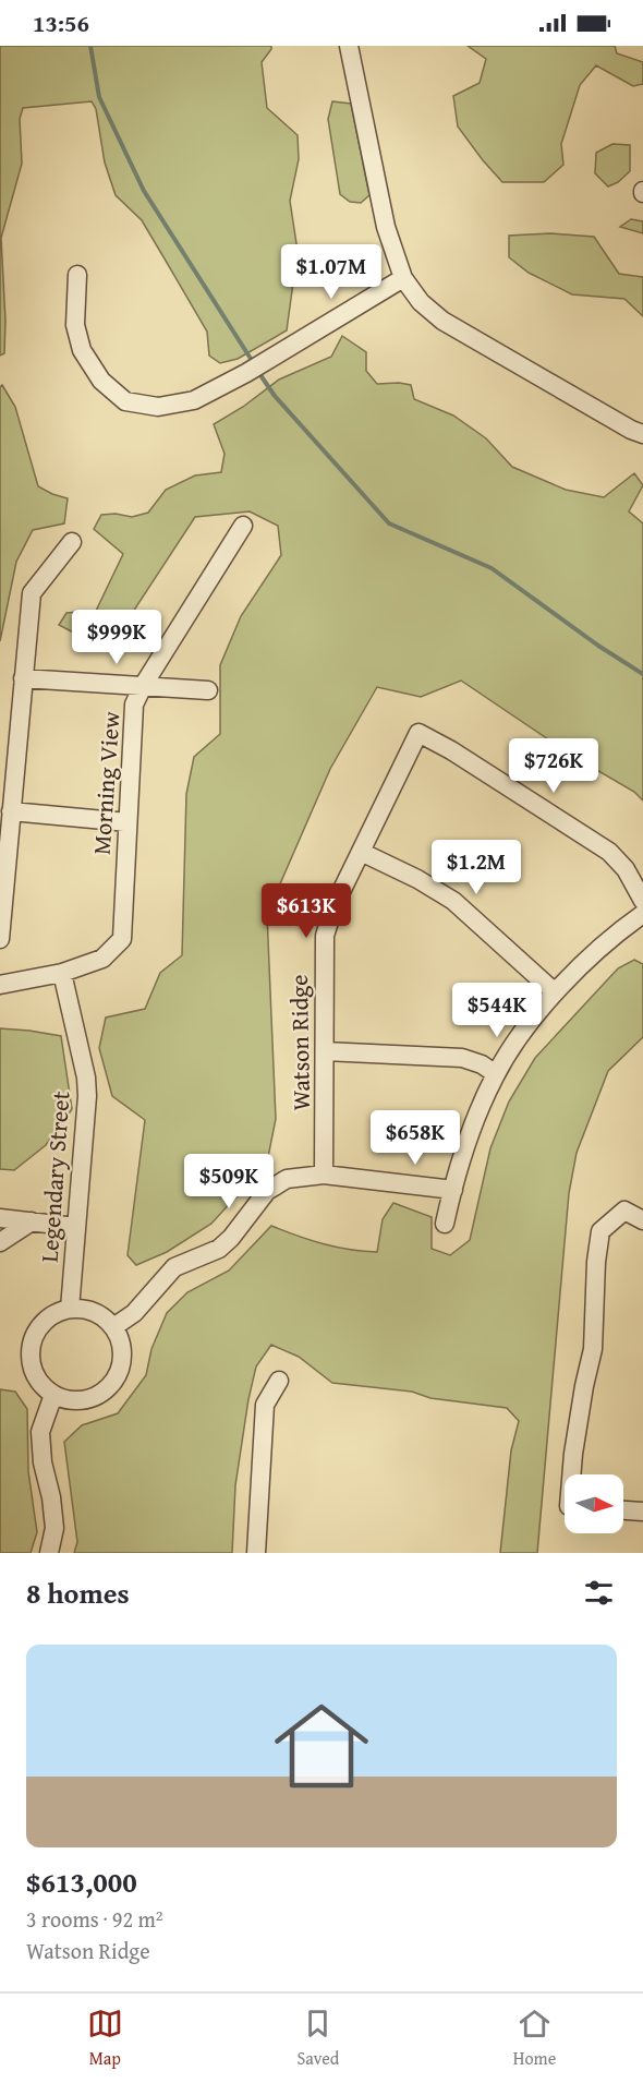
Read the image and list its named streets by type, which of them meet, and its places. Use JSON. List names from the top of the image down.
{
  "streets": {
    "street": ["Morning View", "Watson Ridge", "Legendary Street"]
  },
  "crossings": [
    ["Morning View", "Legendary Street"]
  ],
  "north": "right",
  "page": {
    "status": "13:56",
    "price": [
      "$1.07M",
      "$999K",
      "$726K",
      "$1.2M",
      "$613K",
      "$544K",
      "$658K",
      "$509K"
    ],
    "heading": "8 homes",
    "list": [
      {
        "name": "$613,000",
        "note": "3 rooms · 92 m² · Watson Ridge"
      }
    ],
    "tabs": ["Map", "Saved", "Home"]
  }
}
